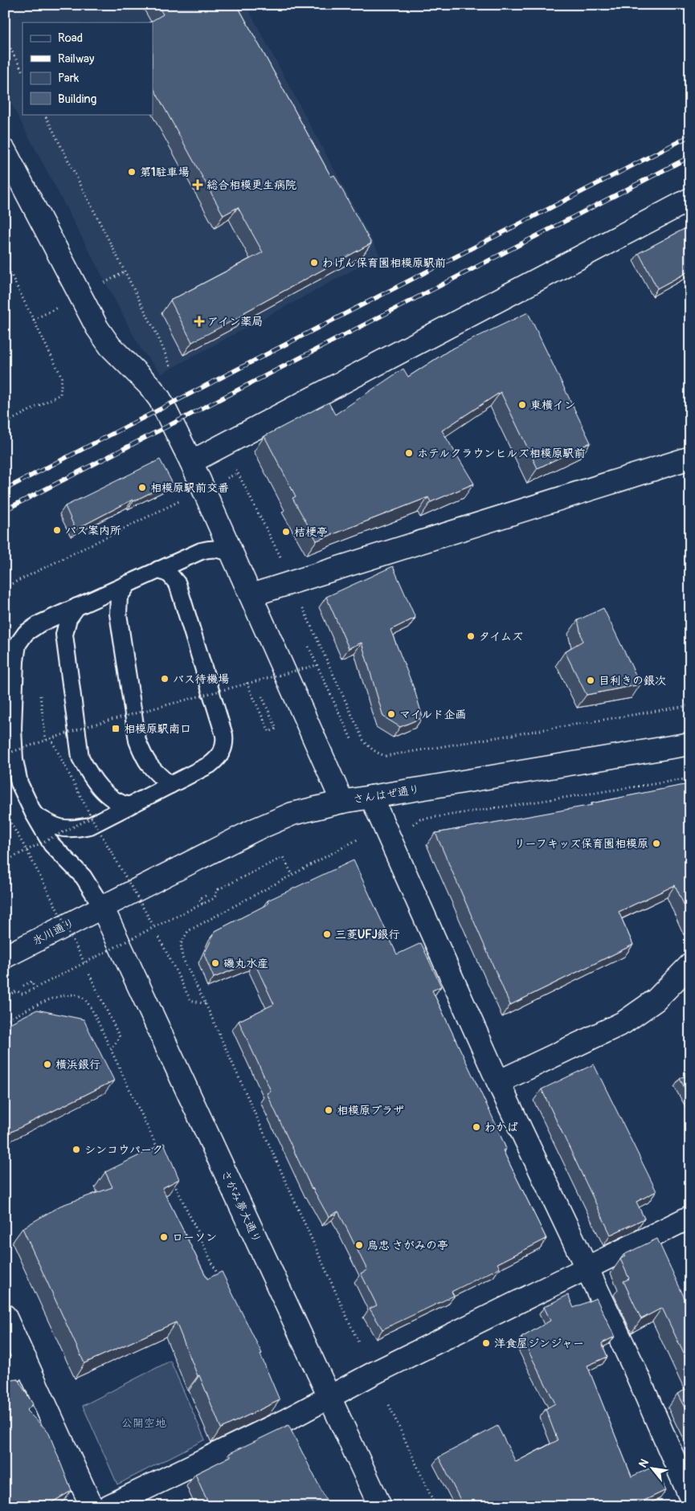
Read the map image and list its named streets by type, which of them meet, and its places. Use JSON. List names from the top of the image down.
{
  "streets": {
    "street": ["さんはぜ通り", "氷川通り", "さがみ夢大通り"]
  },
  "crossings": [
    ["さんはぜ通り", "氷川通り"],
    ["さんはぜ通り", "さがみ夢大通り"],
    ["氷川通り", "さがみ夢大通り"]
  ],
  "parks": ["公開空地"],
  "places": {
    "other": [
      "第1駐車場",
      "わげん保育園相模原駅前",
      "東横イン",
      "ホテルクラウンヒルズ相模原駅前",
      "相模原駅前交番",
      "バス案内所",
      "桔梗亭",
      "タイムズ",
      "バス待機場",
      "目利きの銀次",
      "マイルド企画",
      "リーフキッズ保育園相模原",
      "三菱UFJ銀行",
      "磯丸水産",
      "横浜銀行",
      "相模原プラザ",
      "わかば",
      "シンコウパーク",
      "ローソン",
      "鳥忠 さがみの亭",
      "洋食屋ジンジャー"
    ],
    "health": ["総合相模更生病院", "アイン薬局"],
    "transit": ["相模原駅南口"]
  },
  "legend": [
    "Road",
    "Railway",
    "Park",
    "Building"
  ],
  "north": "top left"
}
